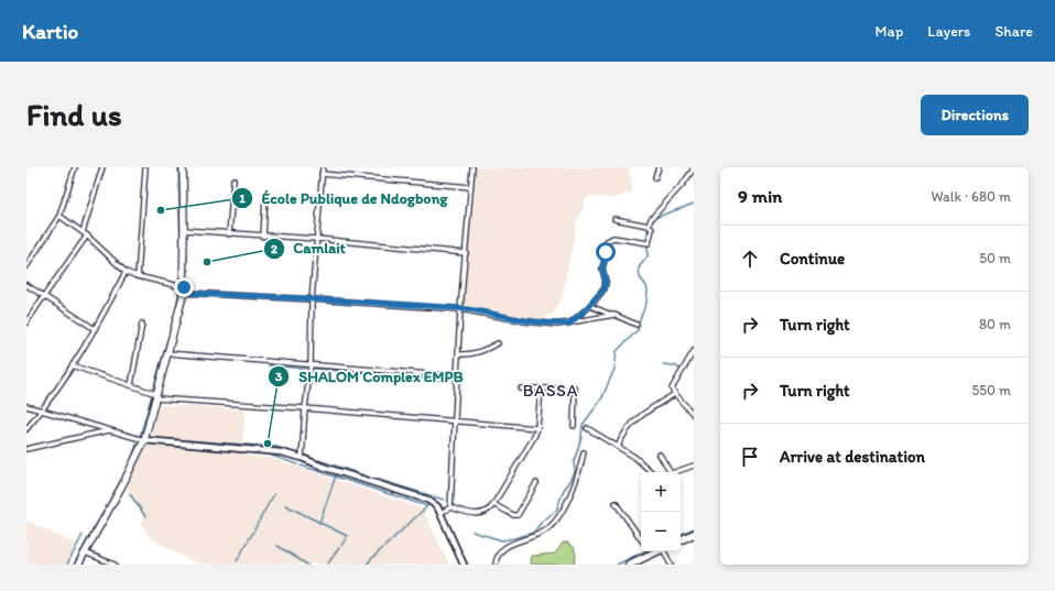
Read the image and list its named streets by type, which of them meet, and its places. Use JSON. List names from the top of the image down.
{
  "districts": ["BASSA"],
  "places": ["École Publique de Ndogbong", "Camlait", "SHALOM Complex EMPB"],
  "page": {
    "header": "Kartio",
    "nav": ["Map", "Layers", "Share"],
    "buttons": "Directions",
    "title": "Find us",
    "heading": ["9 min", "Walk · 680 m"],
    "list": [
      ["Continue", "50 m"],
      ["Turn right", "80 m"],
      ["Turn right", "550 m"],
      "Arrive at destination"
    ],
    "map_buttons": ["+", "−"]
  }
}
